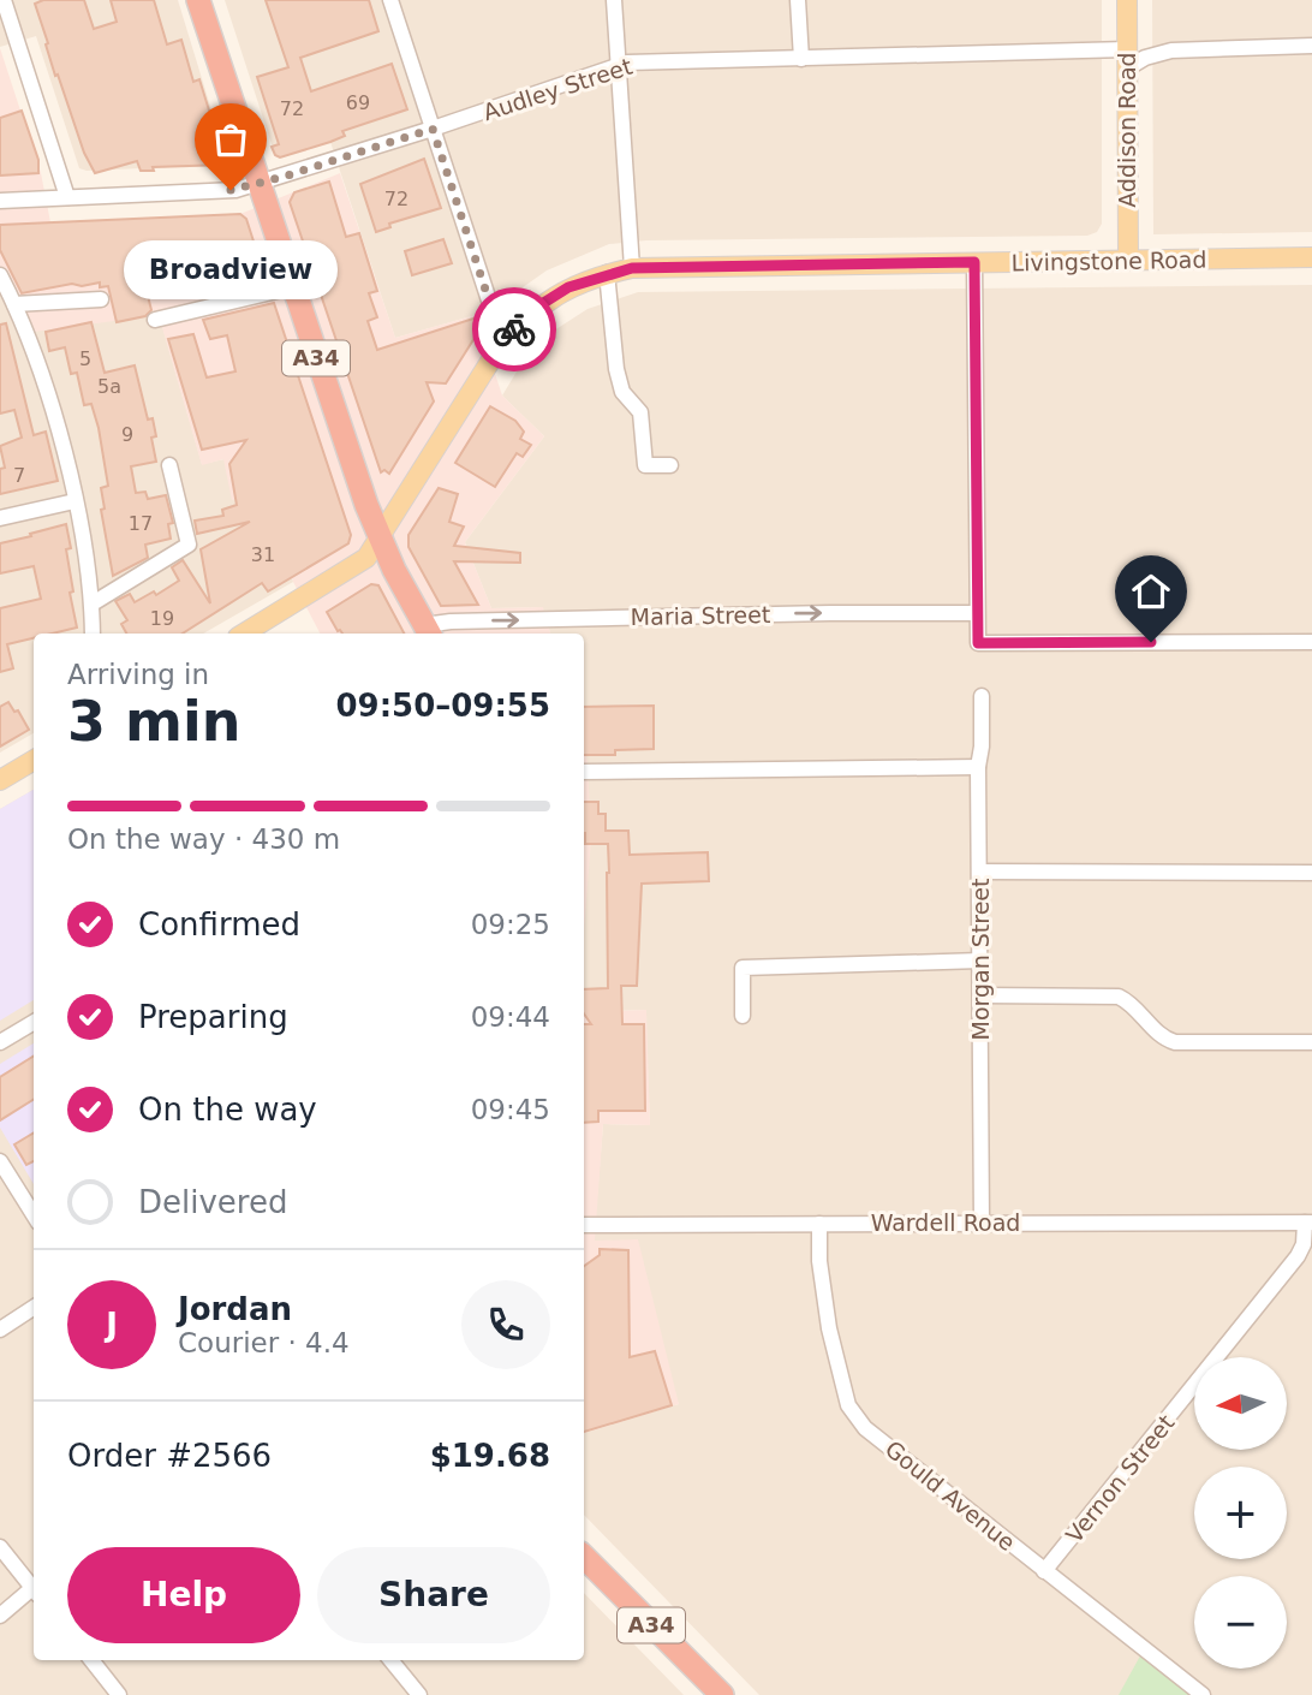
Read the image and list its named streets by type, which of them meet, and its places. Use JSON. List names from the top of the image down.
{
  "streets": {
    "highway": ["A34"],
    "main road": ["Addison Road", "Livingstone Road"],
    "street": [
      "Audley Street",
      "Maria Street",
      "Morgan Street",
      "Wardell Road",
      "Vernon Street",
      "Gould Avenue"
    ]
  },
  "crossings": [
    ["Audley Street", "Addison Road"],
    ["Audley Street", "A34"],
    ["Addison Road", "Livingstone Road"],
    ["Livingstone Road", "A34"],
    ["A34", "Maria Street"],
    ["Morgan Street", "Wardell Road"],
    ["Wardell Road", "Vernon Street"],
    ["Wardell Road", "Gould Avenue"],
    ["Vernon Street", "Gould Avenue"]
  ],
  "one_way": ["Maria Street"],
  "places": ["Broadview"],
  "house_numbers": [
    "69",
    "72",
    "72",
    "5",
    "5a",
    "9",
    "7",
    "17",
    "31",
    "19"
  ],
  "north": "left",
  "page": {
    "bubble": "Broadview",
    "heading": ["3 min", "Arriving in", "09:50–09:55"],
    "panel": [
      "Jordan",
      "Courier · 4.4",
      "Order #2566",
      "$19.68"
    ],
    "bar": "On the way · 430 m",
    "list": [
      ["Confirmed", "09:25"],
      ["Preparing", "09:44"],
      ["On the way", "09:45"],
      "Delivered"
    ],
    "round": "J",
    "map_buttons": ["+", "−"],
    "buttons": ["Help", "Share"]
  }
}
